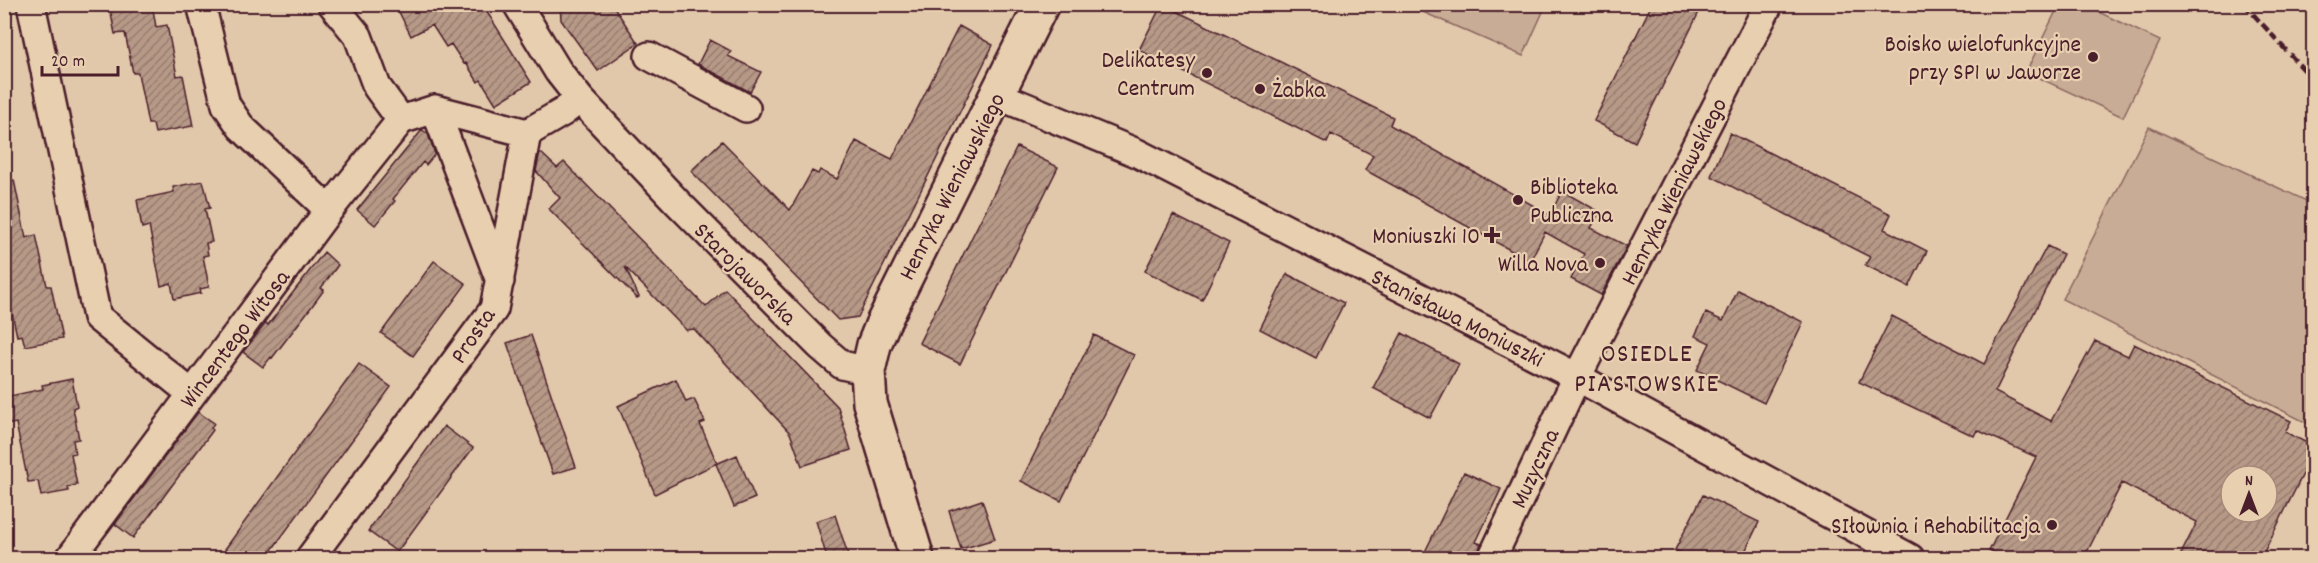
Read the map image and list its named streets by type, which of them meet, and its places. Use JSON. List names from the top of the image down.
{
  "streets": {
    "main road": ["Henryka Wieniawskiego"],
    "street": [
      "Starojaworska",
      "Stanisława Moniuszki",
      "Prosta",
      "Wincentego Witosa",
      "Muzyczna"
    ]
  },
  "crossings": [
    ["Henryka Wieniawskiego", "Starojaworska"],
    ["Henryka Wieniawskiego", "Stanisława Moniuszki"],
    ["Henryka Wieniawskiego", "Muzyczna"],
    ["Stanisława Moniuszki", "Muzyczna"]
  ],
  "districts": ["OSIEDLE PIASTOWSKIE"],
  "places": {
    "other": [
      "Boisko wielofunkcyjne przy SP1 w Jaworze",
      "Delikatesy Centrum",
      "Żabka",
      "Biblioteka Publiczna",
      "Willa Nova",
      "SIłownia i Rehabilitacja"
    ],
    "health": ["Moniuszki 10"]
  },
  "scale_bar": "20 m",
  "north": "top"
}
